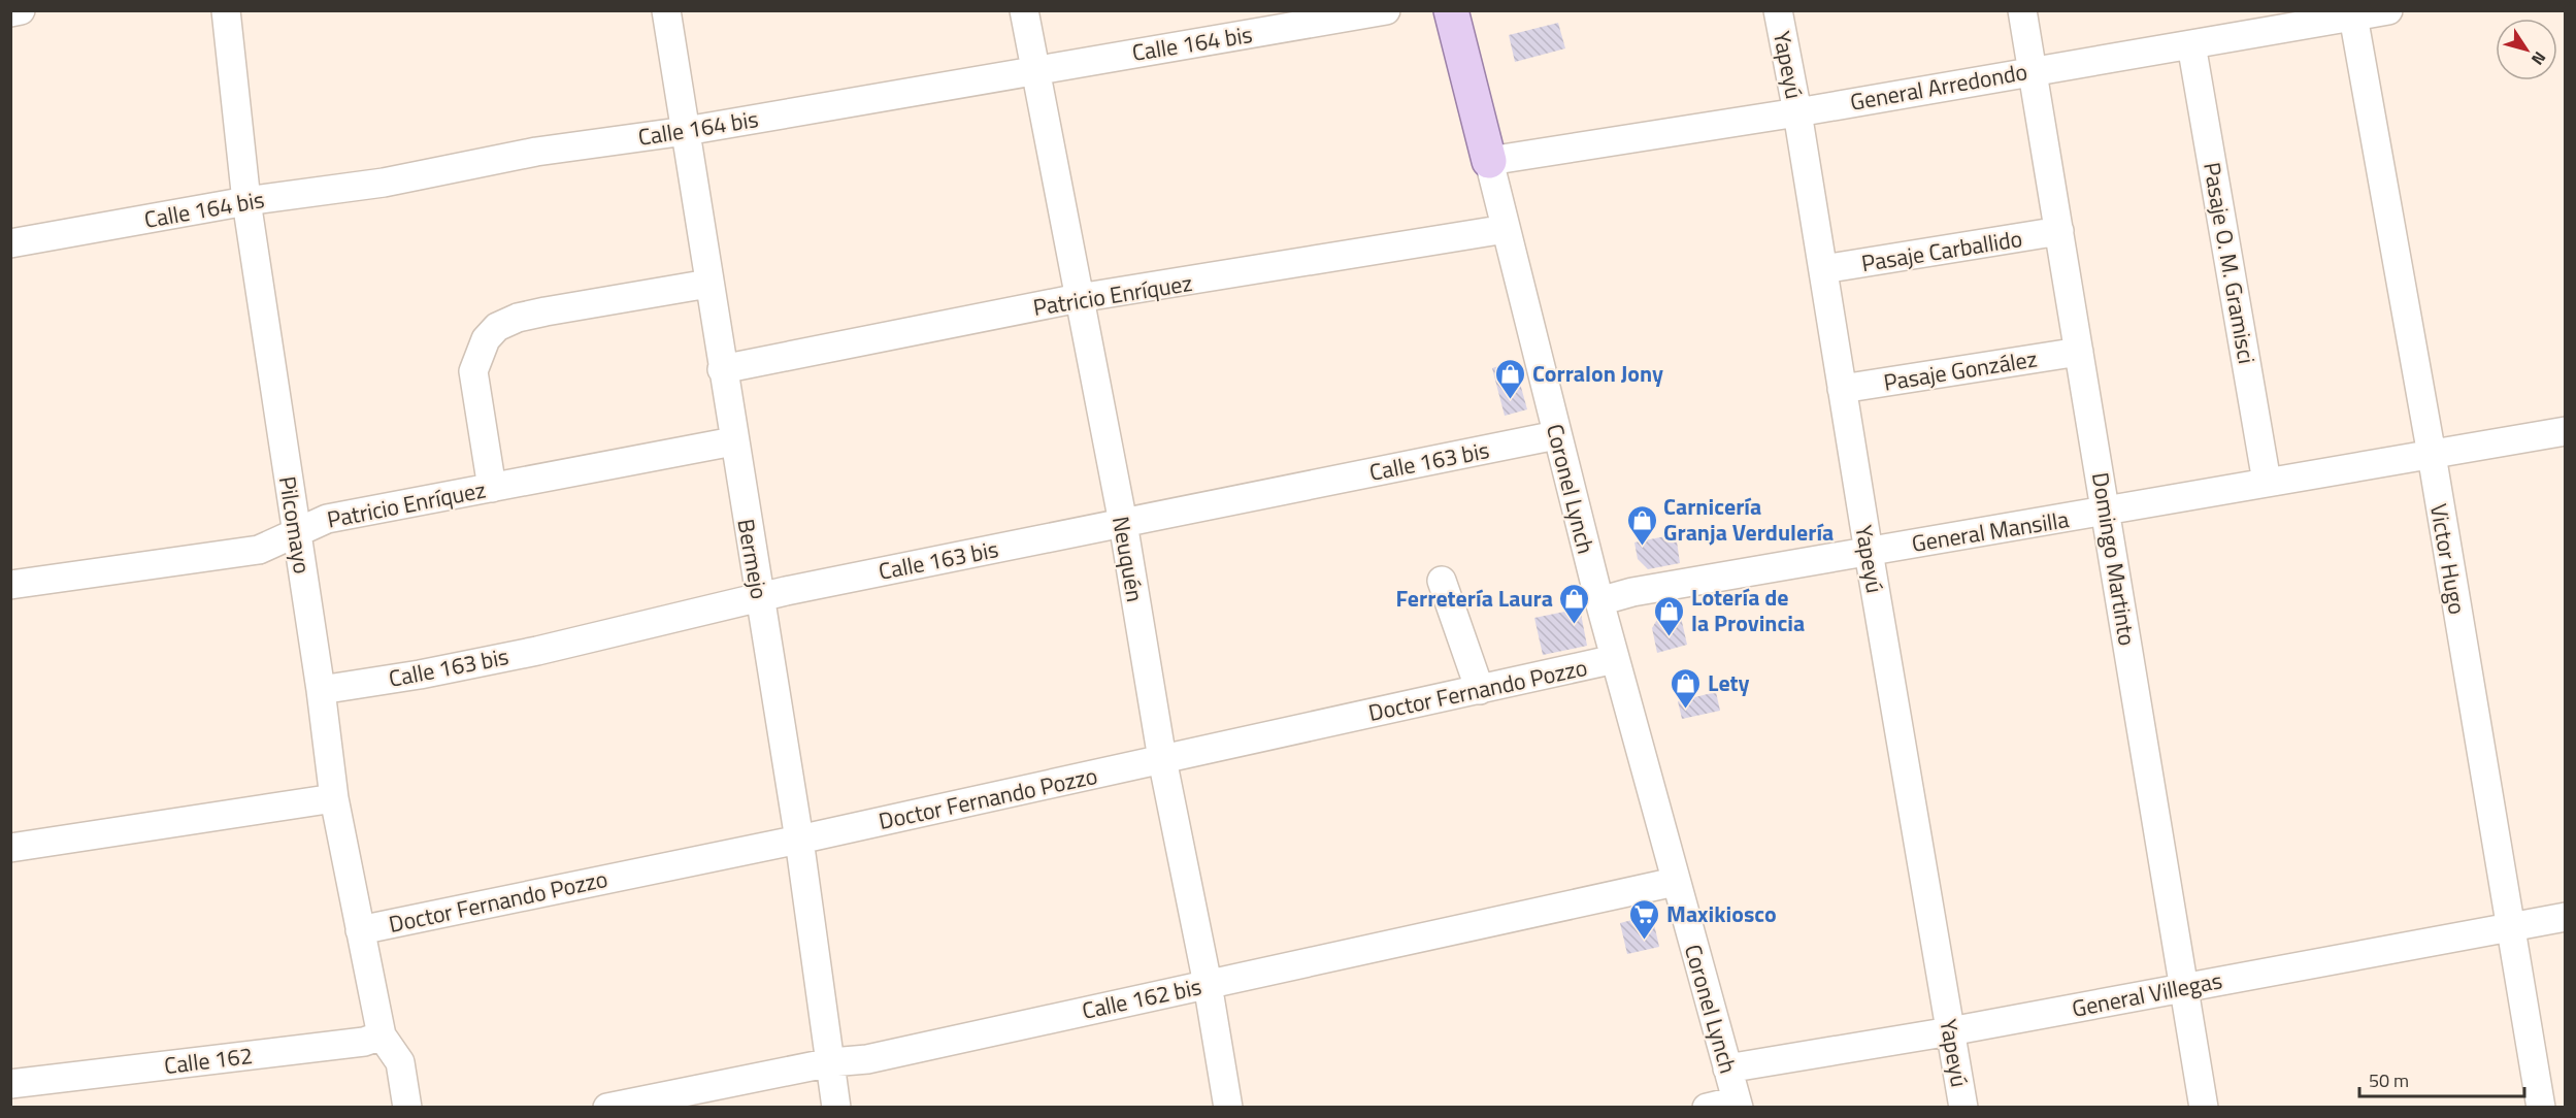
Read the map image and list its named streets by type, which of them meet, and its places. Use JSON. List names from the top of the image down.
{
  "streets": {
    "main road": ["Coronel Lynch"],
    "street": [
      "Calle 164 bis",
      "Yapeyú",
      "General Arredondo",
      "Pasaje Carballido",
      "Pasaje O. M. Gramisci",
      "Patricio Enríquez",
      "Pasaje González",
      "Calle 163 bis",
      "Pilcomayo",
      "General Mansilla",
      "Bermejo",
      "Neuquén",
      "Domingo Martinto",
      "Victor Hugo",
      "Doctor Fernando Pozzo",
      "General Villegas",
      "Calle 162 bis",
      "Calle 162"
    ]
  },
  "crossings": [
    ["Calle 164 bis", "Pilcomayo"],
    ["Calle 164 bis", "Bermejo"],
    ["Calle 164 bis", "Neuquén"],
    ["Yapeyú", "General Arredondo"],
    ["Yapeyú", "Pasaje Carballido"],
    ["Yapeyú", "Pasaje González"],
    ["Yapeyú", "General Mansilla"],
    ["Yapeyú", "General Villegas"],
    ["General Arredondo", "Pasaje O. M. Gramisci"],
    ["General Arredondo", "Coronel Lynch"],
    ["General Arredondo", "Domingo Martinto"],
    ["General Arredondo", "Victor Hugo"],
    ["Pasaje Carballido", "Domingo Martinto"],
    ["Pasaje O. M. Gramisci", "General Mansilla"],
    ["Patricio Enríquez", "Coronel Lynch"],
    ["Patricio Enríquez", "Pilcomayo"],
    ["Patricio Enríquez", "Bermejo"],
    ["Patricio Enríquez", "Neuquén"],
    ["Pasaje González", "Domingo Martinto"],
    ["Calle 163 bis", "Coronel Lynch"],
    ["Calle 163 bis", "Pilcomayo"],
    ["Calle 163 bis", "Bermejo"],
    ["Calle 163 bis", "Neuquén"],
    ["Coronel Lynch", "General Mansilla"],
    ["Coronel Lynch", "Doctor Fernando Pozzo"],
    ["Coronel Lynch", "General Villegas"],
    ["Coronel Lynch", "Calle 162 bis"],
    ["Pilcomayo", "Doctor Fernando Pozzo"],
    ["Pilcomayo", "Calle 162"],
    ["General Mansilla", "Domingo Martinto"],
    ["General Mansilla", "Victor Hugo"],
    ["Bermejo", "Doctor Fernando Pozzo"],
    ["Bermejo", "Calle 162 bis"],
    ["Neuquén", "Doctor Fernando Pozzo"],
    ["Neuquén", "Calle 162 bis"],
    ["Domingo Martinto", "General Villegas"],
    ["Victor Hugo", "General Villegas"]
  ],
  "places": {
    "shop": [
      "Corralon Jony",
      "Carnicería Granja Verdulería",
      "Ferretería Laura",
      "Lotería de la Provincia",
      "Lety"
    ],
    "supermarket": ["Maxikiosco"]
  },
  "scale_bar": "50 m",
  "north": "bottom right"
}
